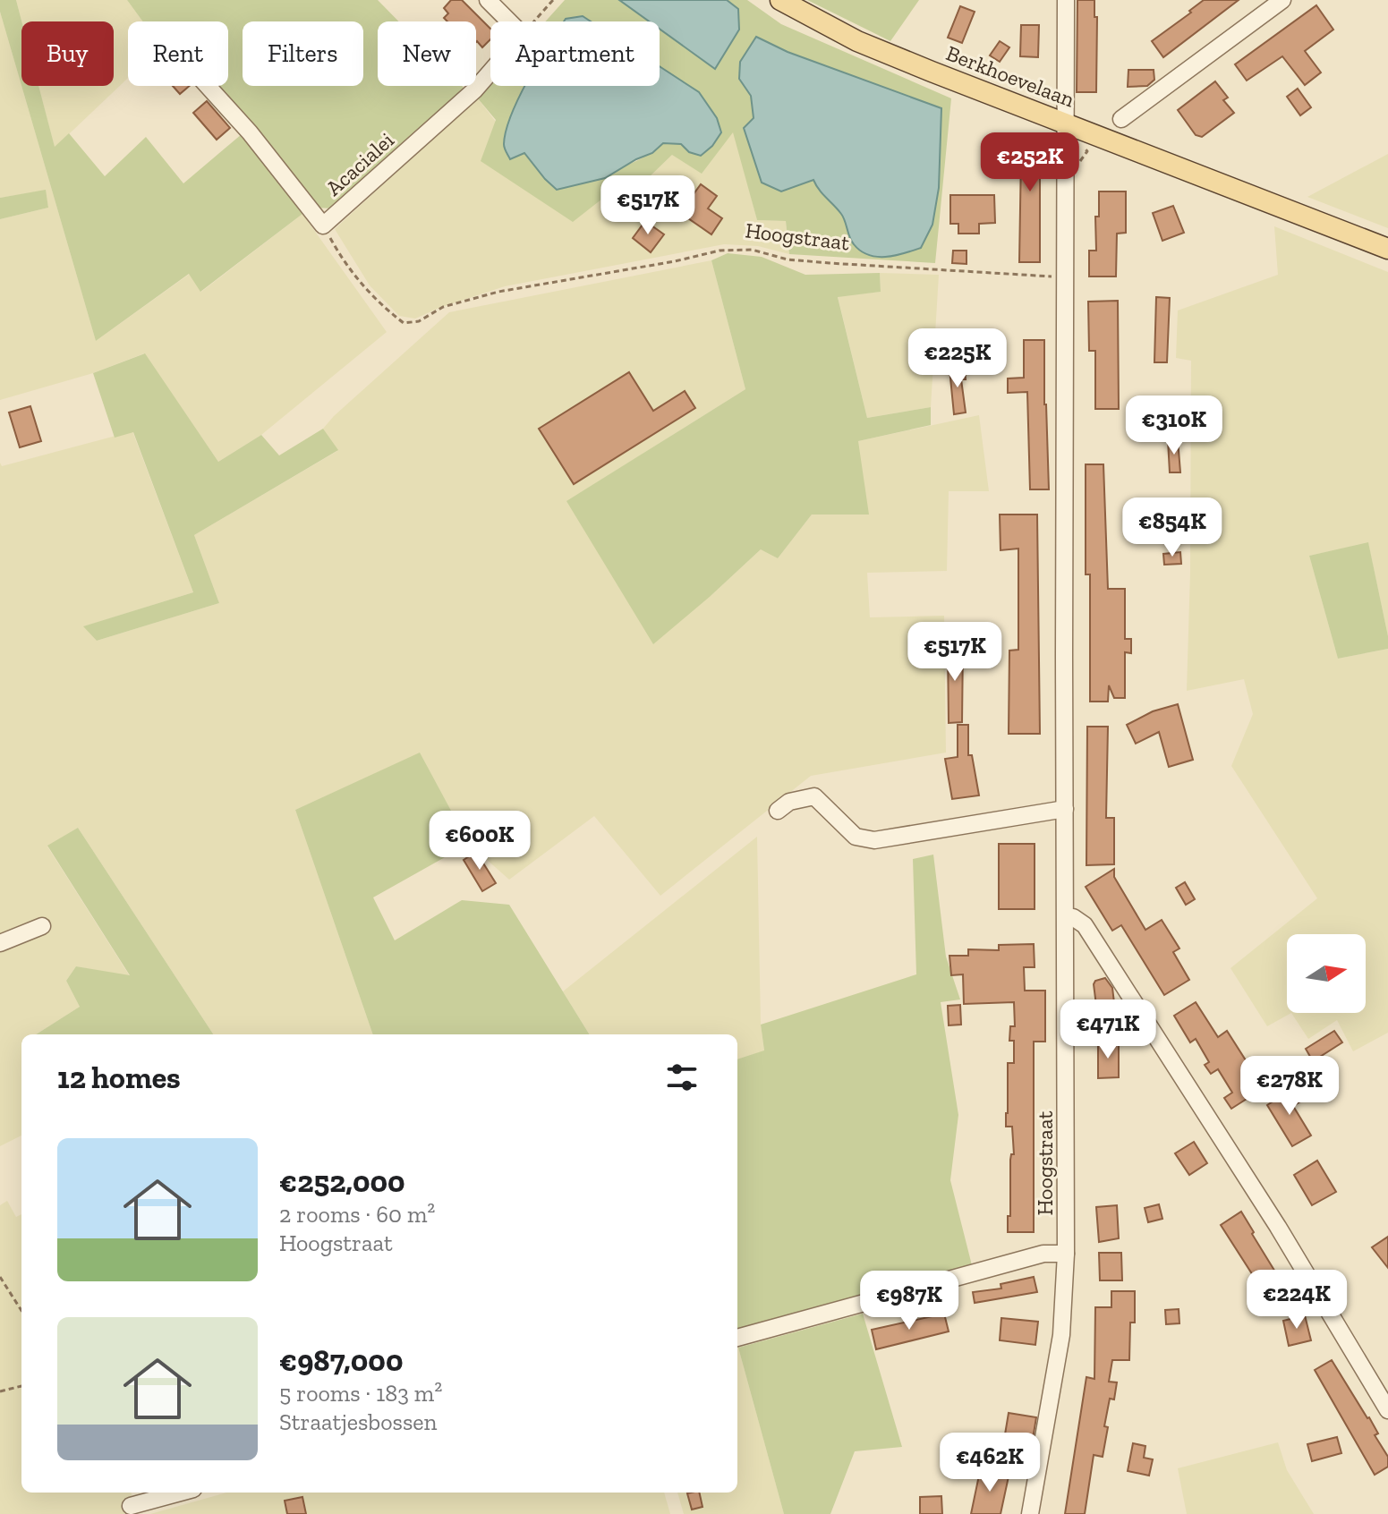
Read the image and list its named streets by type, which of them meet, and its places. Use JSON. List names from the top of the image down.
{
  "streets": {
    "main road": ["Berkhoevelaan"],
    "street": ["Acacialei", "Hoogstraat"]
  },
  "crossings": [
    ["Berkhoevelaan", "Hoogstraat"],
    ["Acacialei", "Hoogstraat"]
  ],
  "north": "right",
  "page": {
    "chip": [
      "Buy",
      "Rent",
      "Filters",
      "New",
      "Apartment"
    ],
    "price": [
      "€252K",
      "€517K",
      "€225K",
      "€310K",
      "€854K",
      "€517K",
      "€600K",
      "€471K",
      "€278K",
      "€224K",
      "€987K",
      "€462K"
    ],
    "heading": "12 homes",
    "list": [
      {
        "name": "€252,000",
        "note": "2 rooms · 60 m² · Hoogstraat"
      },
      {
        "name": "€987,000",
        "note": "5 rooms · 183 m² · Straatjesbossen"
      }
    ]
  }
}
